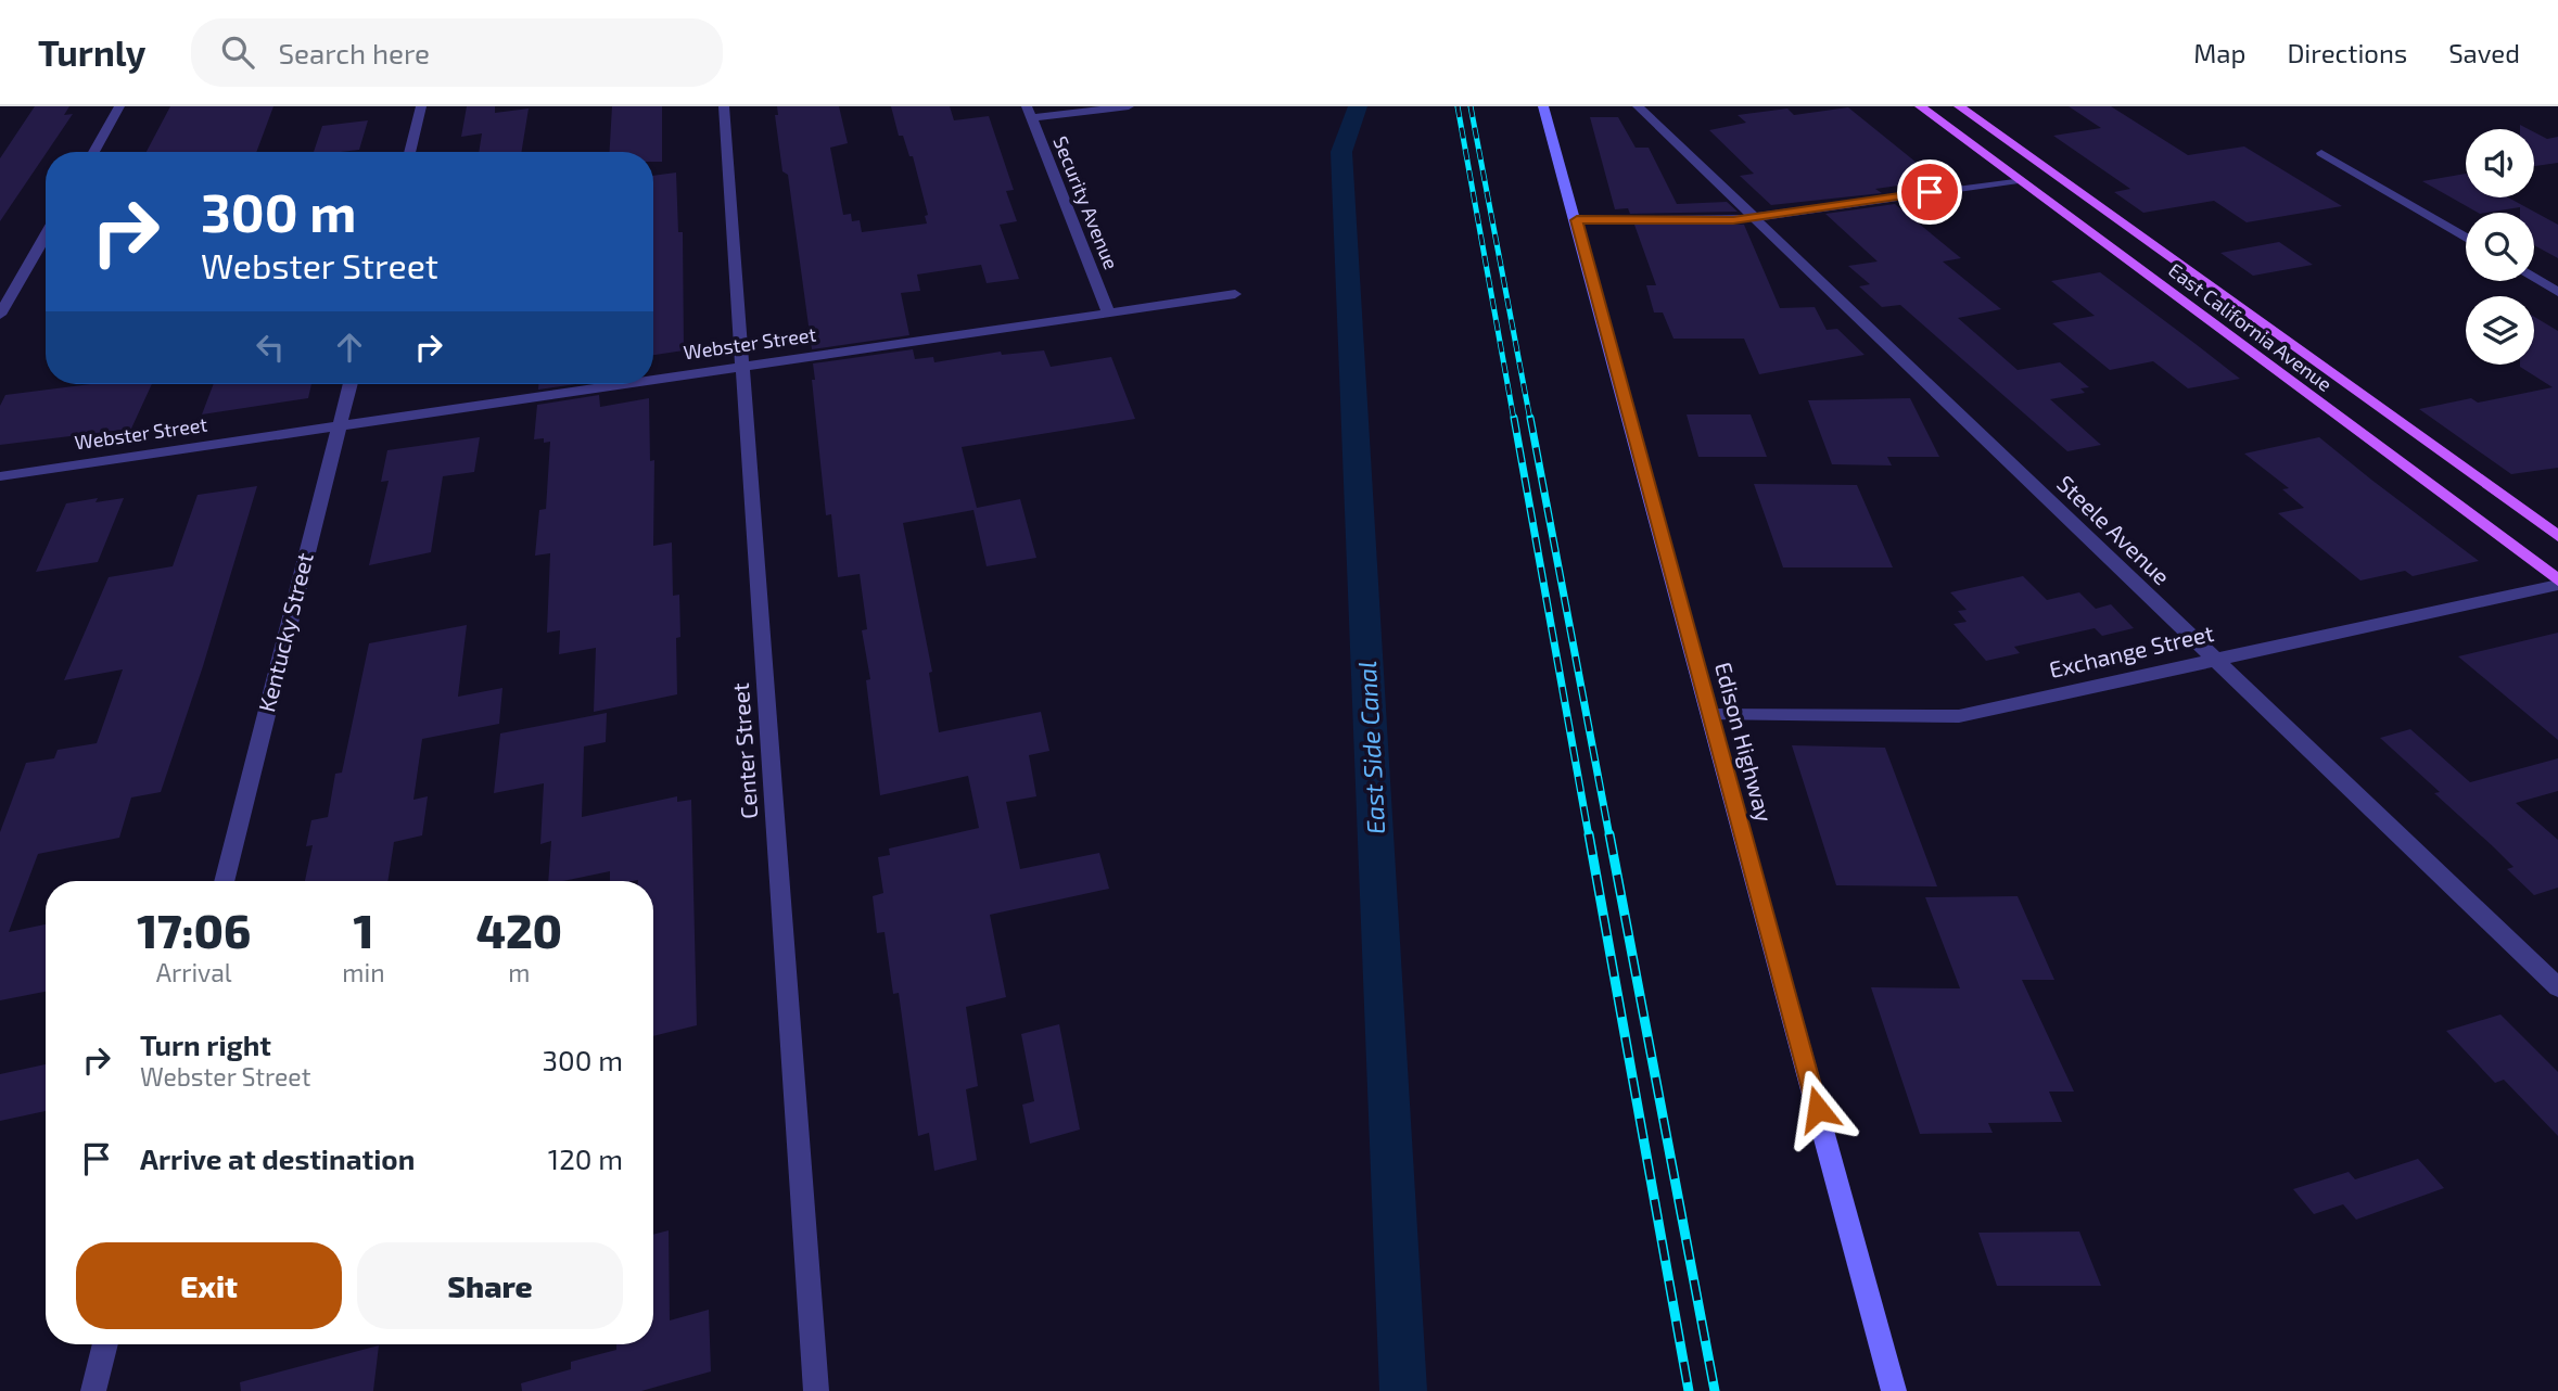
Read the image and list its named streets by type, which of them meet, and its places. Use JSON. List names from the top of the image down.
{
  "streets": {
    "main road": ["East California Avenue", "Edison Highway"],
    "street": [
      "Security Avenue",
      "Webster Street",
      "Steele Avenue",
      "Kentucky Street",
      "Exchange Street",
      "Center Street"
    ]
  },
  "crossings": [
    ["Security Avenue", "Webster Street"],
    ["East California Avenue", "Exchange Street"],
    ["Webster Street", "Kentucky Street"],
    ["Webster Street", "Center Street"],
    ["Steele Avenue", "Exchange Street"],
    ["Exchange Street", "Edison Highway"]
  ],
  "water": ["East Side Canal"],
  "page": {
    "header": "Turnly",
    "search": "Search here",
    "nav": ["Map", "Directions", "Saved"],
    "turn": ["300 m", "Webster Street"],
    "eta": [
      "17:06",
      "Arrival",
      "1",
      "min",
      "420",
      "m"
    ],
    "list": [
      {
        "name": "Turn right",
        "note": "Webster Street",
        "value": "300 m"
      },
      {
        "name": "Arrive at destination",
        "value": "120 m"
      }
    ],
    "buttons": ["Exit", "Share"]
  }
}
